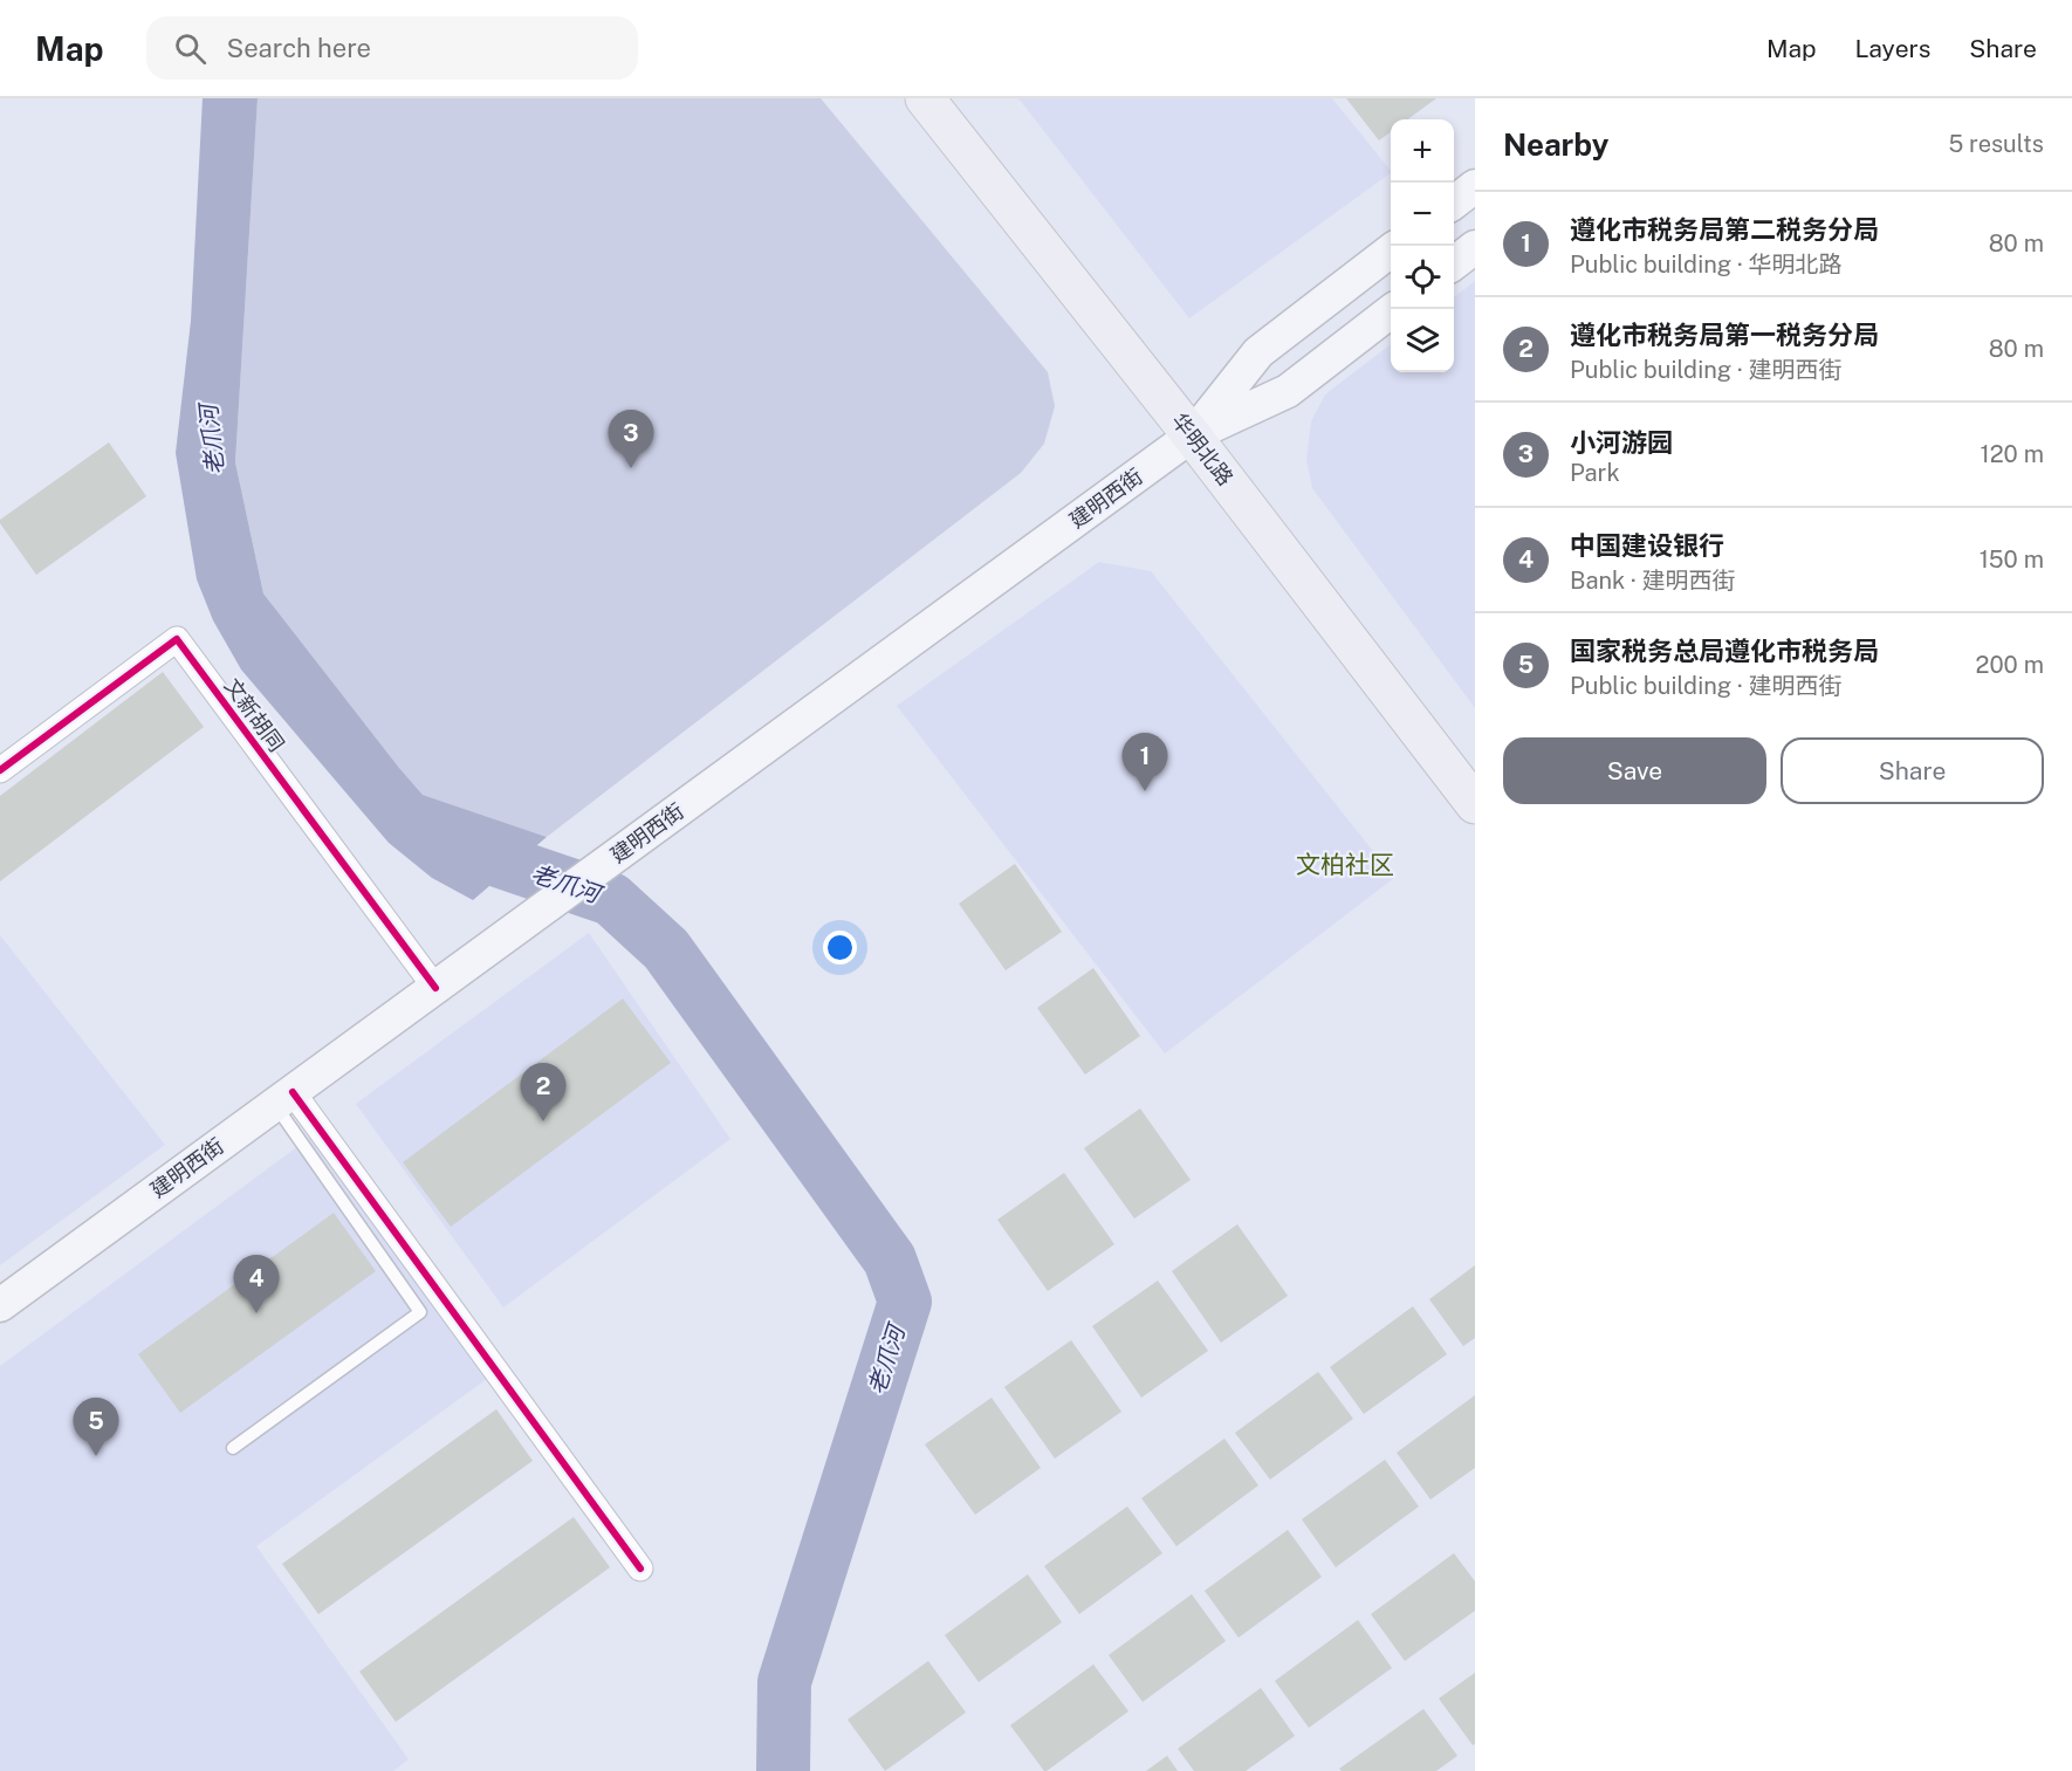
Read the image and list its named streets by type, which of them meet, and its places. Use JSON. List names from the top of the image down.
{
  "streets": {
    "main road": ["华明北路", "建明西街"],
    "street": ["文新胡同"]
  },
  "crossings": [
    ["华明北路", "建明西街"],
    ["建明西街", "文新胡同"]
  ],
  "districts": ["文柏社区"],
  "water": ["老爪河"],
  "page": {
    "header": "Map",
    "search": "Search here",
    "nav": ["Map", "Layers", "Share"],
    "heading": ["Nearby", "5 results"],
    "map_buttons": ["+", "−"],
    "list": [
      {
        "mark": "1",
        "name": "遵化市税务局第二税务分局",
        "note": "Public building · 华明北路",
        "value": "80 m"
      },
      {
        "mark": "2",
        "name": "遵化市税务局第一税务分局",
        "note": "Public building · 建明西街",
        "value": "80 m"
      },
      {
        "mark": "3",
        "name": "小河游园",
        "note": "Park",
        "value": "120 m"
      },
      {
        "mark": "4",
        "name": "中国建设银行",
        "note": "Bank · 建明西街",
        "value": "150 m"
      },
      {
        "mark": "5",
        "name": "国家税务总局遵化市税务局",
        "note": "Public building · 建明西街",
        "value": "200 m"
      }
    ],
    "pins": [
      "3",
      "1",
      "2",
      "4",
      "5"
    ],
    "buttons": ["Save", "Share"]
  }
}
